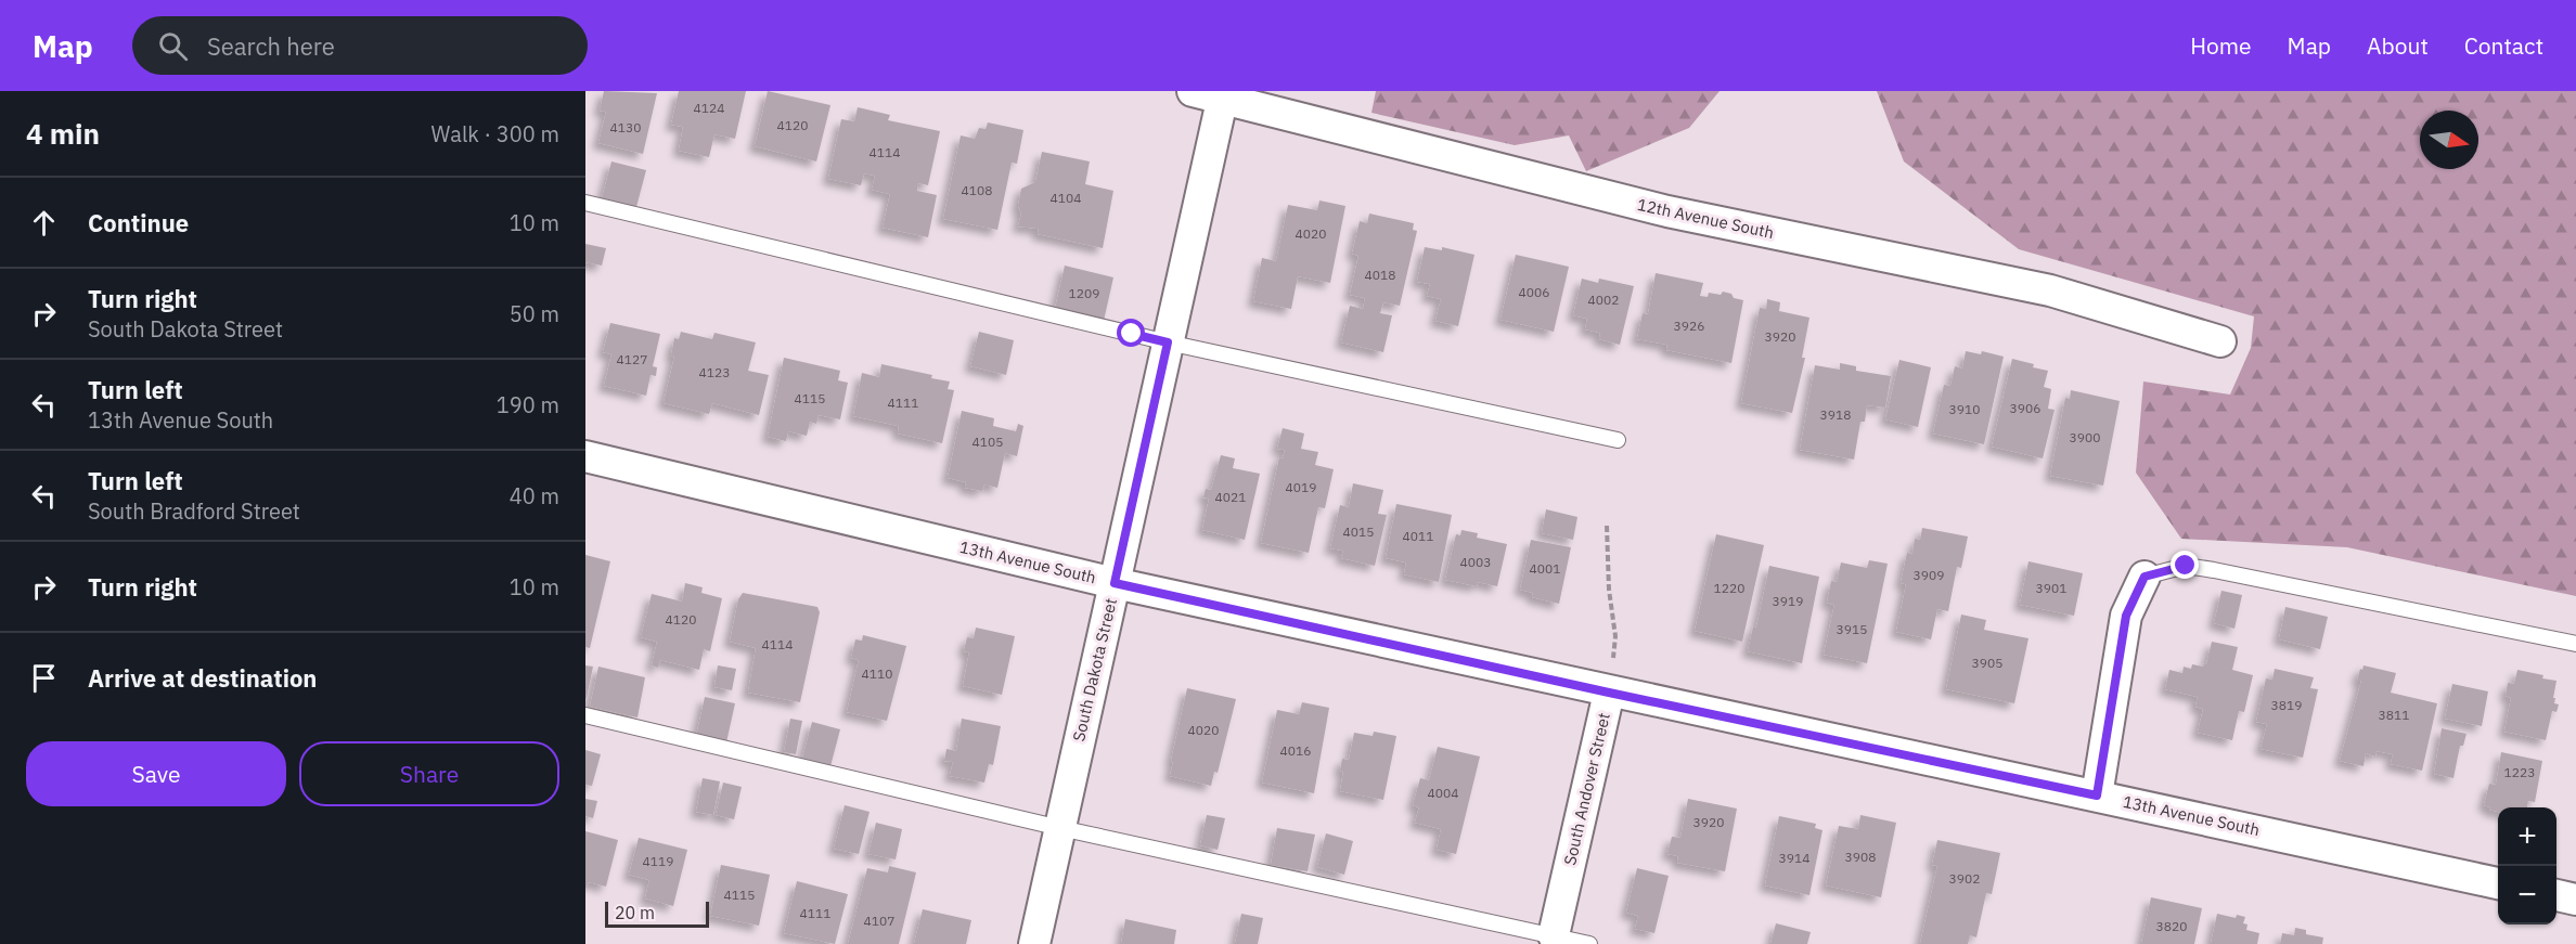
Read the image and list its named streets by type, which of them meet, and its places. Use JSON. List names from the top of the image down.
{
  "streets": {
    "street": [
      "12th Avenue South",
      "13th Avenue South",
      "South Dakota Street",
      "South Andover Street"
    ]
  },
  "crossings": [
    ["12th Avenue South", "South Dakota Street"],
    ["13th Avenue South", "South Dakota Street"],
    ["13th Avenue South", "South Andover Street"]
  ],
  "house_numbers": [
    "4124",
    "4120",
    "4130",
    "4114",
    "4108",
    "4104",
    "4020",
    "4018",
    "4006",
    "1209",
    "4002",
    "3926",
    "3920",
    "4127",
    "4123",
    "4115",
    "4111",
    "3906",
    "3910",
    "3918",
    "3900",
    "4105",
    "4019",
    "4021",
    "4015",
    "4011",
    "4003",
    "4001",
    "3909",
    "1220",
    "3901",
    "3919",
    "4120",
    "3915",
    "4114",
    "3905",
    "4110",
    "3819",
    "3811",
    "4020",
    "4016",
    "1223",
    "4004",
    "3920",
    "3908",
    "3914",
    "4119",
    "3902",
    "4115",
    "4111",
    "4107",
    "3820"
  ],
  "scale_bar": "20 m",
  "north": "right",
  "page": {
    "header": "Map",
    "search": "Search here",
    "nav": [
      "Home",
      "Map",
      "About",
      "Contact"
    ],
    "heading": ["4 min", "Walk · 300 m"],
    "list": [
      ["Continue", "10 m"],
      ["Turn right", "South Dakota Street", "50 m"],
      ["Turn left", "13th Avenue South", "190 m"],
      ["Turn left", "South Bradford Street", "40 m"],
      ["Turn right", "10 m"],
      "Arrive at destination"
    ],
    "buttons": ["Save", "Share"],
    "map_buttons": ["+", "−"],
    "scale": "20 m"
  }
}
